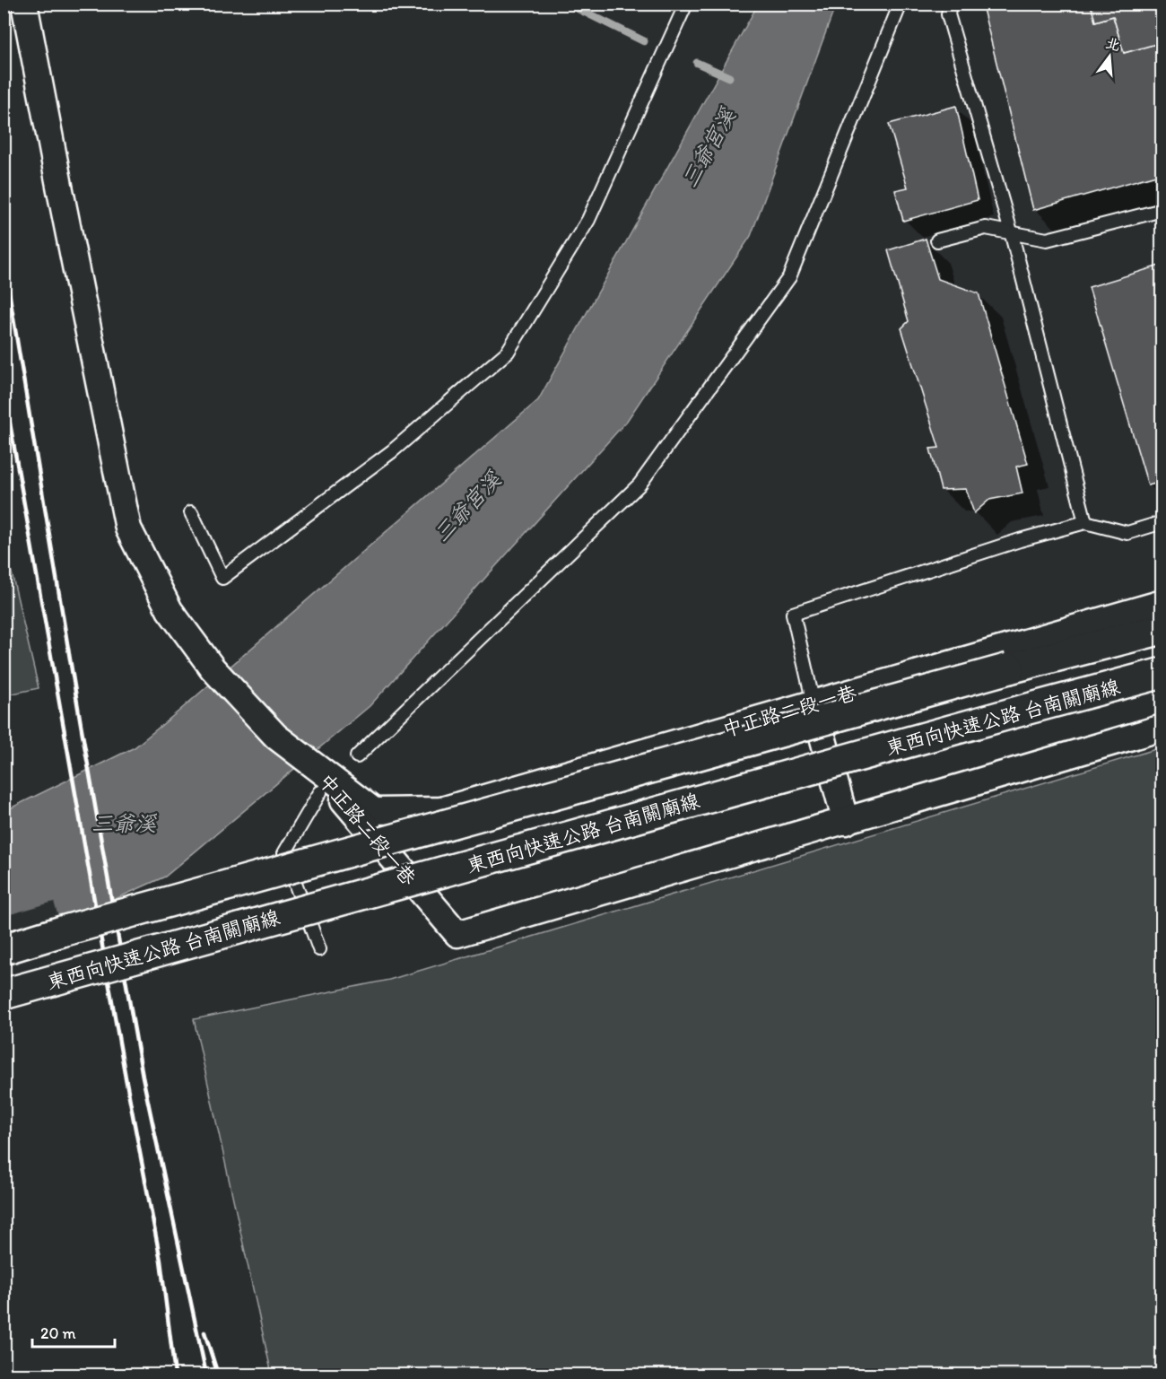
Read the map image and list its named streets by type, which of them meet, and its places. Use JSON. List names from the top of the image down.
{
  "streets": {
    "highway": ["東西向快速公路 台南關廟線"],
    "street": ["中正路二段一巷"]
  },
  "water": ["三爺宮溪", "三爺溪"],
  "scale_bar": "20 m",
  "north": "top"
}
